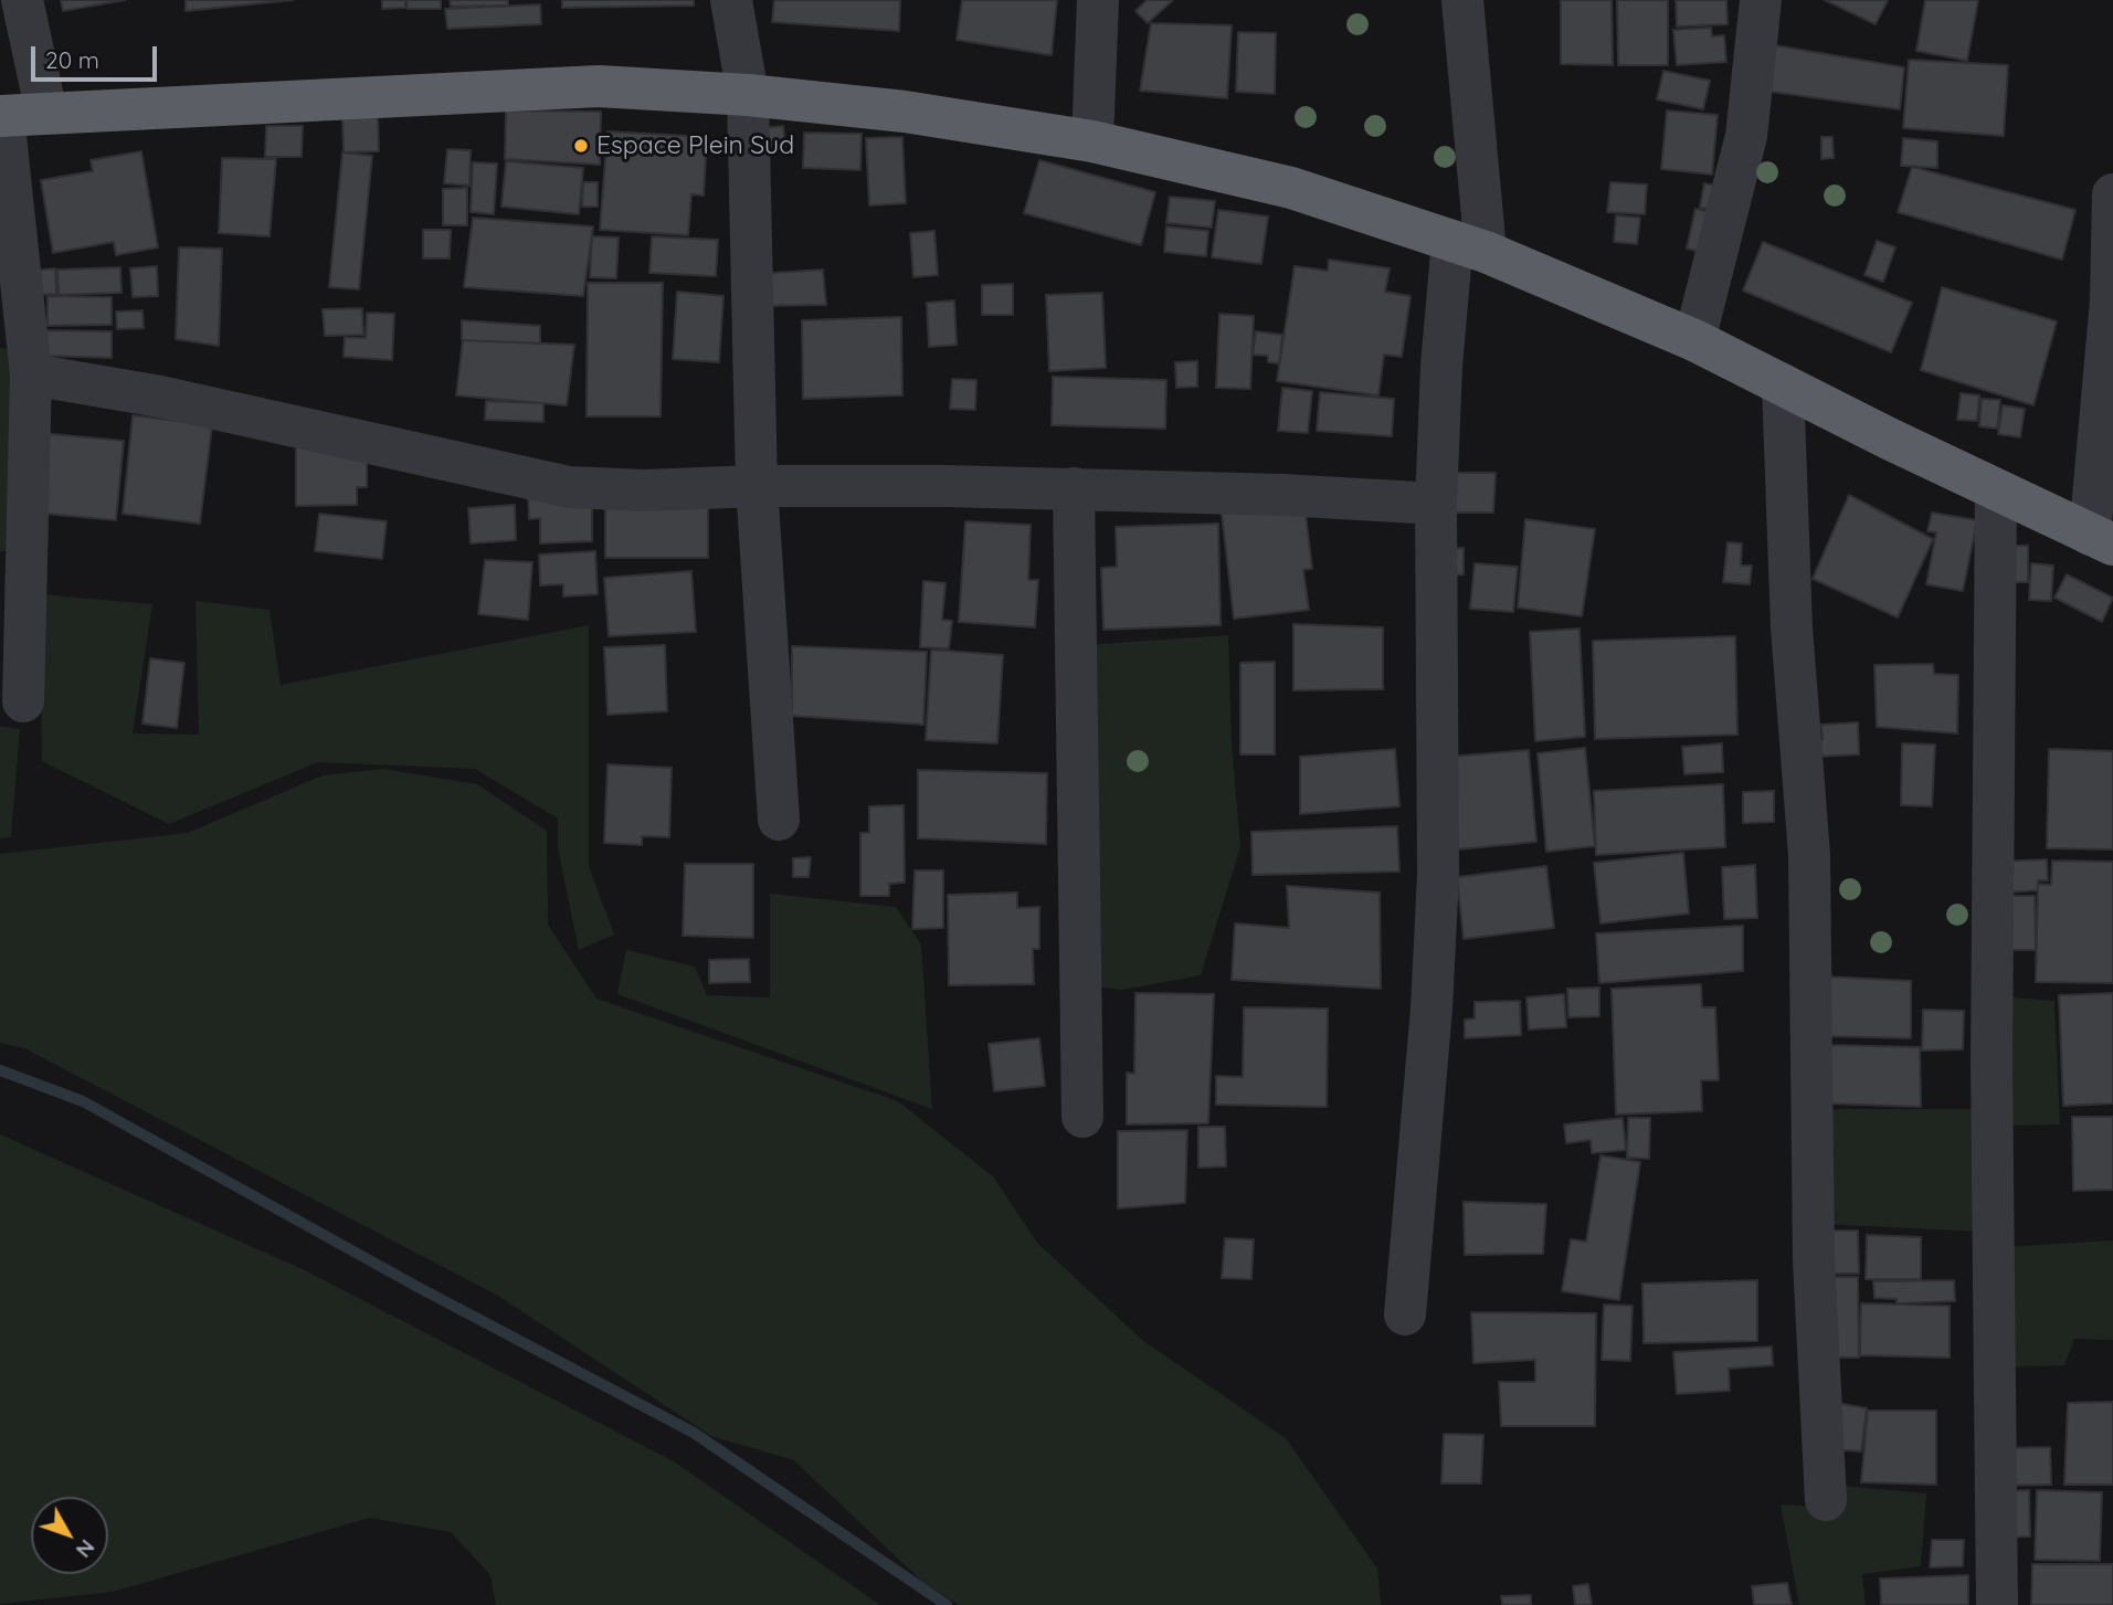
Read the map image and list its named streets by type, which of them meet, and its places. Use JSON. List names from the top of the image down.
{
  "places": ["Espace Plein Sud"],
  "scale_bar": "20 m",
  "north": "bottom right"
}
